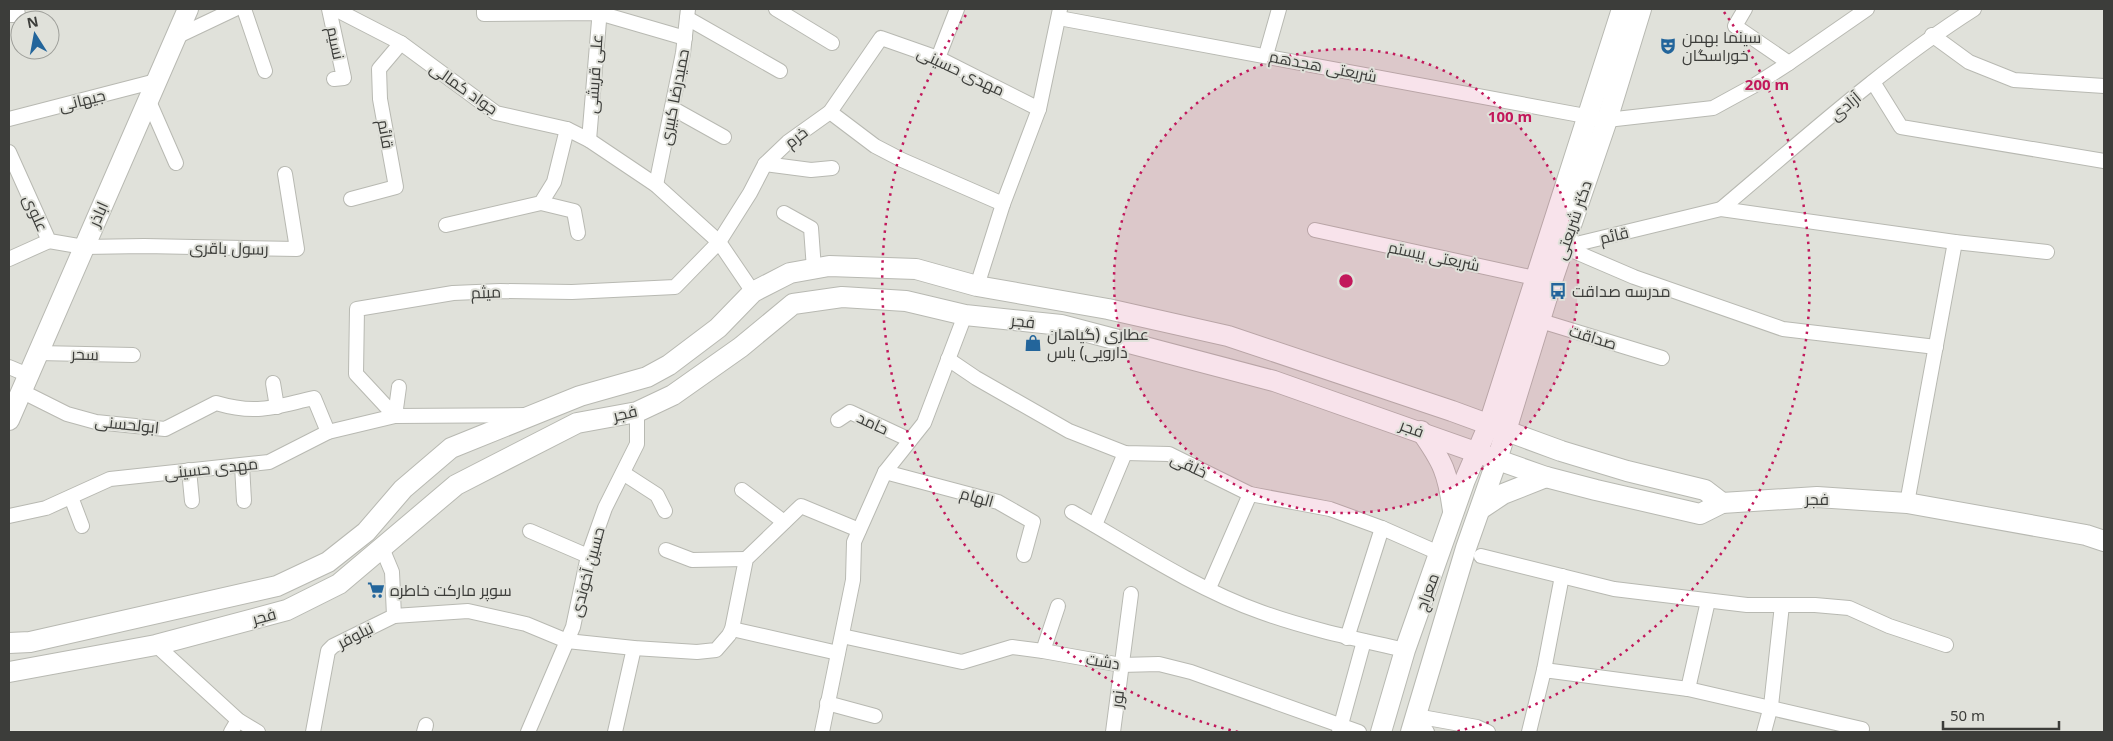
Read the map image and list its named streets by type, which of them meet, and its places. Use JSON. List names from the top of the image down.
{
  "streets": {
    "main road": [
      "اباذر",
      "دکتر شریعتی",
      "فجر",
      "معراج"
    ],
    "street": [
      "نسیم",
      "شریعتی هجدهم",
      "مهدی حسینی",
      "علی قریشی",
      "جواد کمالی",
      "حمیدرضا کبیری",
      "جیهانی",
      "آزادی",
      "قائم",
      "خرم",
      "علوی",
      "رسول باقری",
      "شریعتی بیستم",
      "میثم",
      "صداقت",
      "سحر",
      "حامد",
      "ابولحسنی",
      "خلقی",
      "الهام",
      "حسین آخوندی",
      "نیلوفر",
      "دشت",
      "نور"
    ]
  },
  "crossings": [
    ["شریعتی هجدهم", "مهدی حسینی"],
    ["شریعتی هجدهم", "دکتر شریعتی"],
    ["مهدی حسینی", "خرم"],
    ["مهدی حسینی", "میثم"],
    ["مهدی حسینی", "ابولحسنی"],
    ["علی قریشی", "جواد کمالی"],
    ["جواد کمالی", "حمیدرضا کبیری"],
    ["جواد کمالی", "قائم"],
    ["جواد کمالی", "خرم"],
    ["جواد کمالی", "میثم"],
    ["جیهانی", "اباذر"],
    ["آزادی", "قائم"],
    ["قائم", "دکتر شریعتی"],
    ["خرم", "میثم"],
    ["علوی", "اباذر"],
    ["علوی", "رسول باقری"],
    ["اباذر", "رسول باقری"],
    ["اباذر", "سحر"],
    ["اباذر", "ابولحسنی"],
    ["دکتر شریعتی", "شریعتی بیستم"],
    ["دکتر شریعتی", "فجر"],
    ["دکتر شریعتی", "صداقت"],
    ["دکتر شریعتی", "معراج"],
    ["فجر", "حسین آخوندی"],
    ["فجر", "معراج"],
    ["خلقی", "معراج"],
    ["دشت", "نور"]
  ],
  "places": {
    "theatre": ["سینما بهمن خوراسگان"],
    "bus stop": ["مدرسه صداقت"],
    "shop": ["عطاری (گیاهان دارویی) یاس"],
    "supermarket": ["سوپر مارکت خاطره"]
  },
  "scale_bar": "50 m",
  "north": "top",
  "rings": ["200 m", "100 m"]
}
